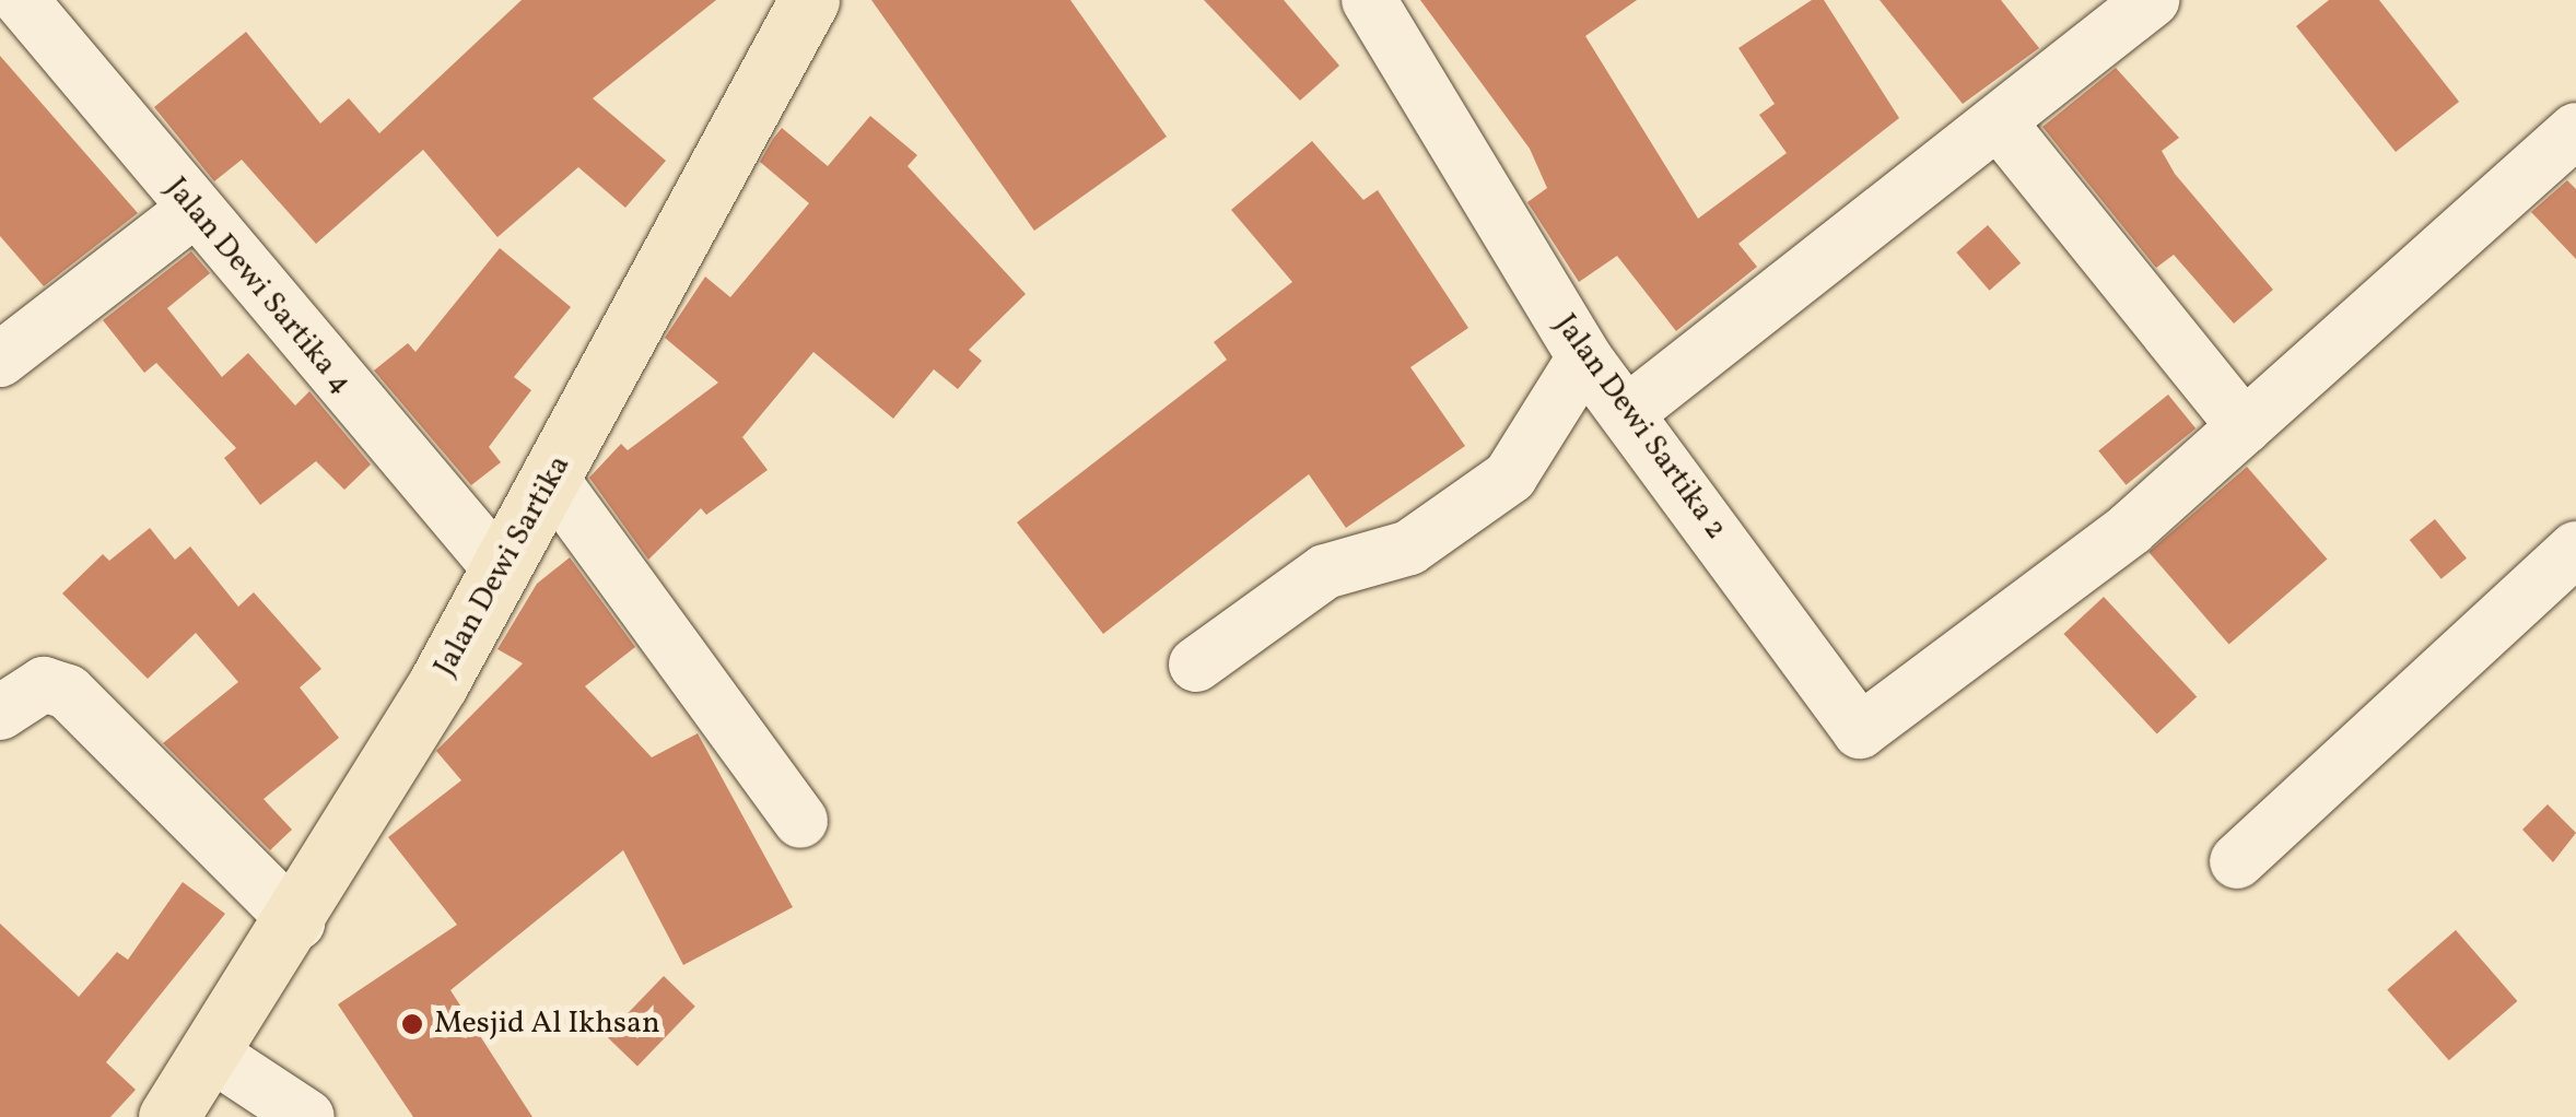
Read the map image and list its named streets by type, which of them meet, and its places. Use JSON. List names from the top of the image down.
{
  "streets": {
    "main road": ["Jalan Dewi Sartika"],
    "street": ["Jalan Dewi Sartika 4", "Jalan Dewi Sartika 2"]
  },
  "crossings": [
    ["Jalan Dewi Sartika 4", "Jalan Dewi Sartika"]
  ],
  "places": ["Mesjid Al Ikhsan"]
}
